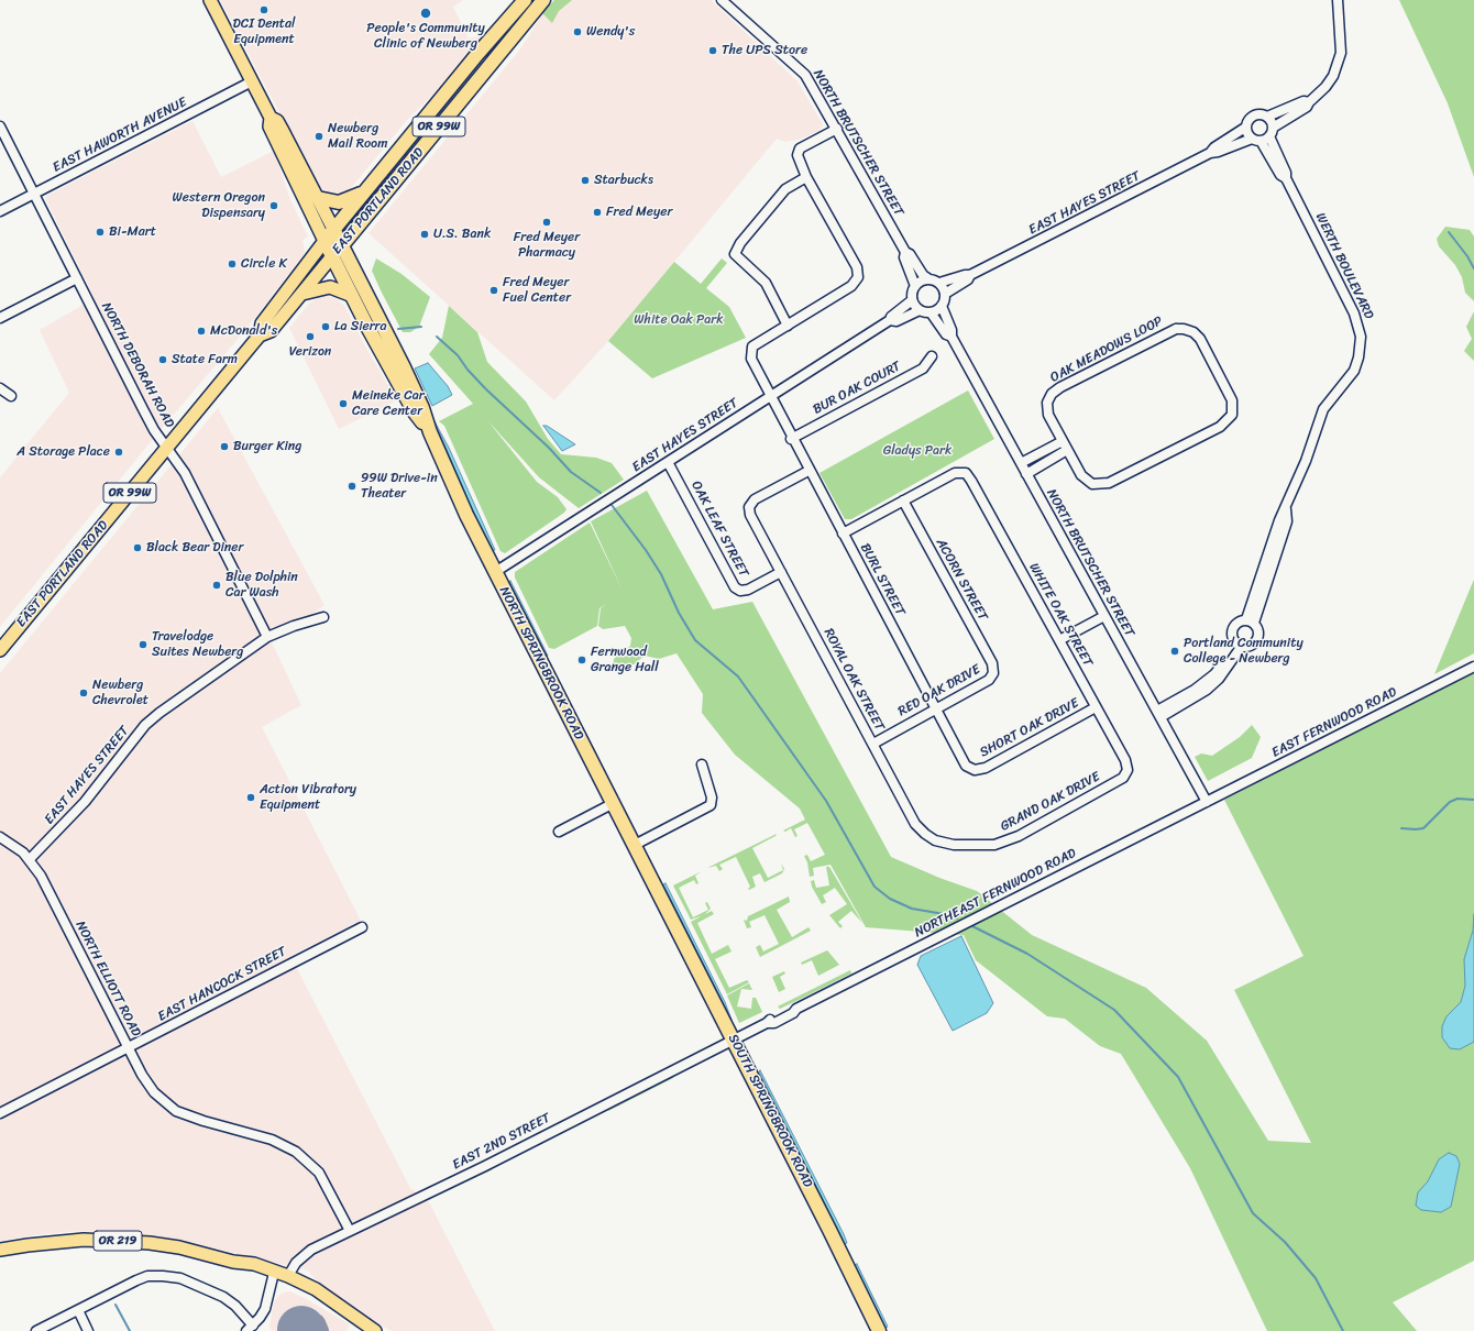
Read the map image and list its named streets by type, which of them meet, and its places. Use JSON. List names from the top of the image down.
{
  "streets": {
    "highway": [
      "OR 99W",
      "EAST PORTLAND ROAD",
      "NORTH SPRINGBROOK ROAD",
      "SOUTH SPRINGBROOK ROAD"
    ],
    "main road": ["OR 219"],
    "street": [
      "EAST HAWORTH AVENUE",
      "NORTH BRUTSCHER STREET",
      "EAST HAYES STREET",
      "WERTH BOULEVARD",
      "OAK MEADOWS LOOP",
      "NORTH DEBORAH ROAD",
      "BUR OAK COURT",
      "OAK LEAF STREET",
      "BURL STREET",
      "ACORN STREET",
      "WHITE OAK STREET",
      "ROYAL OAK STREET",
      "RED OAK DRIVE",
      "EAST FERNWOOD ROAD",
      "SHORT OAK DRIVE",
      "GRAND OAK DRIVE",
      "NORTHEAST FERNWOOD ROAD",
      "NORTH ELLIOTT ROAD",
      "EAST HANCOCK STREET",
      "EAST 2ND STREET"
    ]
  },
  "crossings": [
    ["EAST HAWORTH AVENUE", "NORTH DEBORAH ROAD"],
    ["EAST HAWORTH AVENUE", "NORTH SPRINGBROOK ROAD"],
    ["NORTH BRUTSCHER STREET", "EAST HAYES STREET"],
    ["NORTH BRUTSCHER STREET", "WERTH BOULEVARD"],
    ["NORTH BRUTSCHER STREET", "EAST FERNWOOD ROAD"],
    ["NORTH BRUTSCHER STREET", "NORTHEAST FERNWOOD ROAD"],
    ["EAST PORTLAND ROAD", "NORTH DEBORAH ROAD"],
    ["EAST PORTLAND ROAD", "NORTH SPRINGBROOK ROAD"],
    ["EAST HAYES STREET", "WERTH BOULEVARD"],
    ["EAST HAYES STREET", "NORTH DEBORAH ROAD"],
    ["EAST HAYES STREET", "OAK LEAF STREET"],
    ["EAST HAYES STREET", "BURL STREET"],
    ["EAST HAYES STREET", "NORTH SPRINGBROOK ROAD"],
    ["EAST HAYES STREET", "NORTH ELLIOTT ROAD"],
    ["BUR OAK COURT", "BURL STREET"],
    ["OAK LEAF STREET", "ROYAL OAK STREET"],
    ["BURL STREET", "ROYAL OAK STREET"],
    ["BURL STREET", "RED OAK DRIVE"],
    ["BURL STREET", "SHORT OAK DRIVE"],
    ["ACORN STREET", "WHITE OAK STREET"],
    ["ACORN STREET", "RED OAK DRIVE"],
    ["WHITE OAK STREET", "SHORT OAK DRIVE"],
    ["WHITE OAK STREET", "GRAND OAK DRIVE"],
    ["NORTH SPRINGBROOK ROAD", "SOUTH SPRINGBROOK ROAD"],
    ["ROYAL OAK STREET", "RED OAK DRIVE"],
    ["ROYAL OAK STREET", "GRAND OAK DRIVE"],
    ["EAST FERNWOOD ROAD", "NORTHEAST FERNWOOD ROAD"],
    ["NORTHEAST FERNWOOD ROAD", "SOUTH SPRINGBROOK ROAD"],
    ["NORTHEAST FERNWOOD ROAD", "EAST 2ND STREET"],
    ["NORTH ELLIOTT ROAD", "EAST HANCOCK STREET"],
    ["NORTH ELLIOTT ROAD", "EAST 2ND STREET"],
    ["SOUTH SPRINGBROOK ROAD", "EAST 2ND STREET"],
    ["EAST 2ND STREET", "OR 219"]
  ],
  "parks": ["White Oak Park", "Gladys Park"],
  "places": [
    "DCI Dental Equipment",
    "People's Community Clinic of Newberg",
    "Wendy's",
    "The UPS Store",
    "Newberg Mail Room",
    "Starbucks",
    "Western Oregon Dispensary",
    "Fred Meyer",
    "Fred Meyer Pharmacy",
    "Bi-Mart",
    "U.S. Bank",
    "Circle K",
    "Fred Meyer Fuel Center",
    "La Sierra",
    "McDonald's",
    "Verizon",
    "State Farm",
    "Meineke Car Care Center",
    "Burger King",
    "A Storage Place",
    "99W Drive-in Theater",
    "Black Bear Diner",
    "Blue Dolphin Car Wash",
    "Travelodge Suites Newberg",
    "Portland Community College - Newberg",
    "Fernwood Grange Hall",
    "Newberg Chevrolet",
    "Action Vibratory Equipment"
  ]
}
